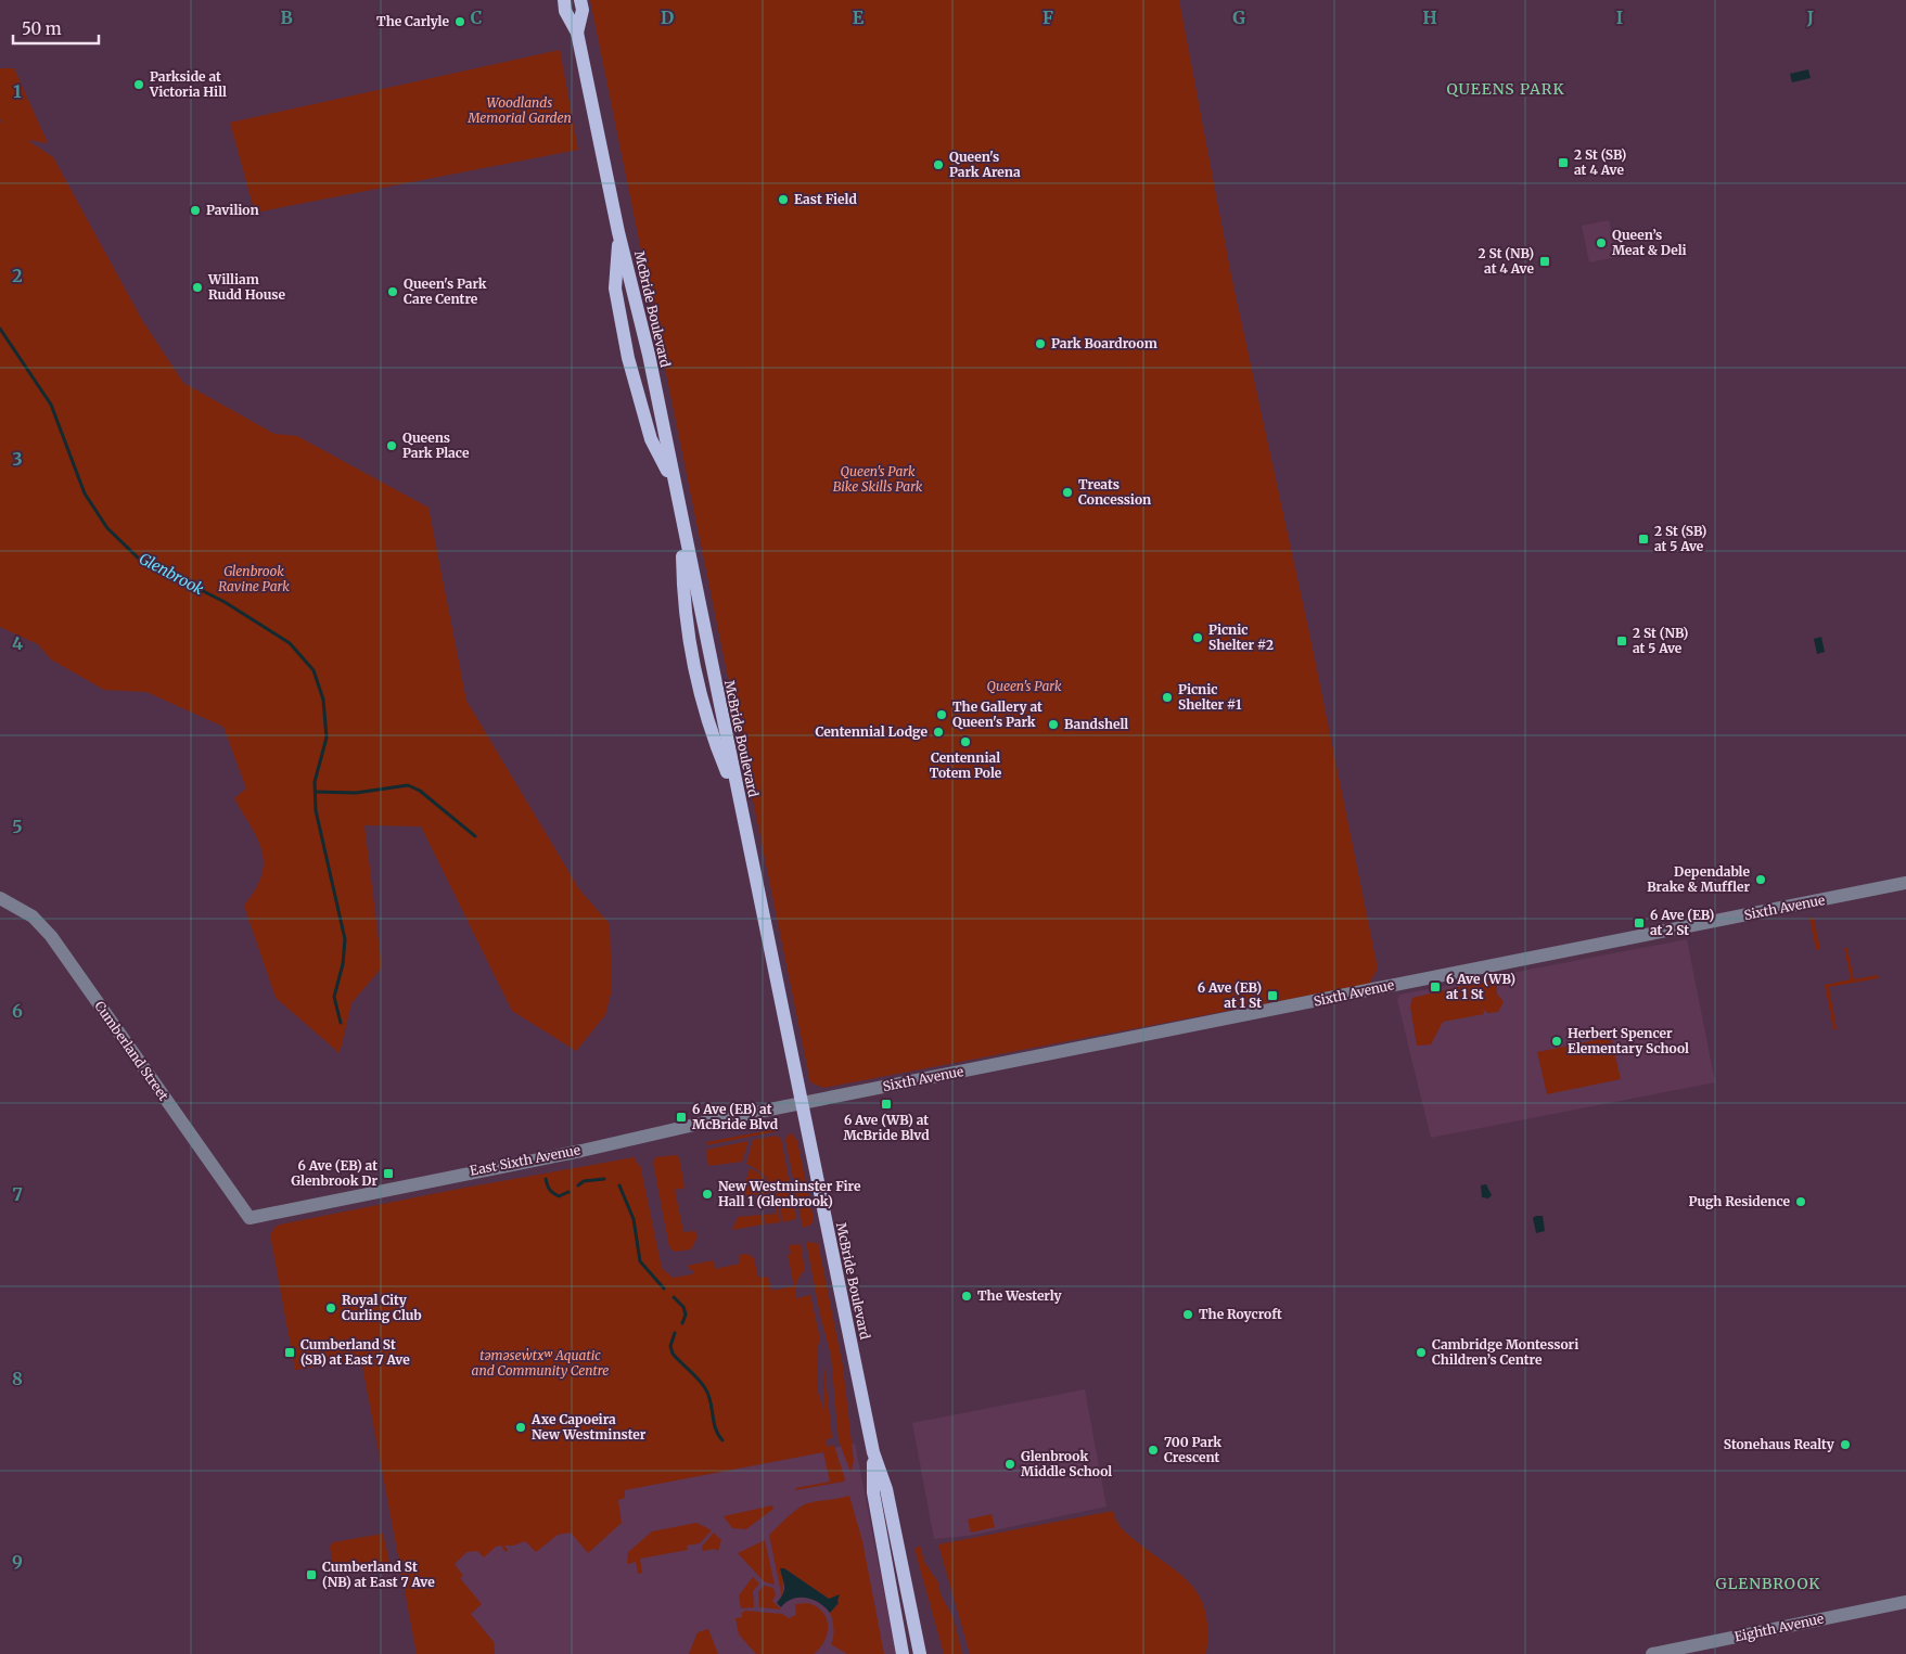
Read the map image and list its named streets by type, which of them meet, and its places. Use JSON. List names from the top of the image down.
{
  "streets": {
    "main road": ["McBride Boulevard"],
    "street": [
      "Sixth Avenue",
      "Cumberland Street",
      "East Sixth Avenue",
      "Eighth Avenue"
    ]
  },
  "crossings": [
    ["McBride Boulevard", "Sixth Avenue"],
    ["McBride Boulevard", "East Sixth Avenue"],
    ["Sixth Avenue", "East Sixth Avenue"],
    ["Cumberland Street", "East Sixth Avenue"]
  ],
  "districts": ["QUEENS PARK", "GLENBROOK"],
  "water": ["Glenbrook"],
  "parks": [
    "Woodlands Memorial Garden",
    "Queen's Park Bike Skills Park",
    "Glenbrook Ravine Park",
    "Queen's Park",
    "təməsew̓txʷ Aquatic and Community Centre"
  ],
  "places": {
    "other": [
      "The Carlyle",
      "Parkside at Victoria Hill",
      "Queen's Park Arena",
      "East Field",
      "Pavilion",
      "Queen’s Meat & Deli",
      "William Rudd House",
      "Queen's Park Care Centre",
      "Park Boardroom",
      "Queens Park Place",
      "Treats Concession",
      "Picnic Shelter #2",
      "Picnic Shelter #1",
      "The Gallery at Queen's Park",
      "Bandshell",
      "Centennial Lodge",
      "Centennial Totem Pole",
      "Dependable Brake & Muffler",
      "Herbert Spencer Elementary School",
      "New Westminster Fire Hall 1 (Glenbrook)",
      "Pugh Residence",
      "The Westerly",
      "Royal City Curling Club",
      "The Roycroft",
      "Cambridge Montessori Children’s Centre",
      "Axe Capoeira New Westminster",
      "Stonehaus Realty",
      "700 Park Crescent",
      "Glenbrook Middle School"
    ],
    "transit": [
      "2 St (SB) at 4 Ave",
      "2 St (NB) at 4 Ave",
      "2 St (SB) at 5 Ave",
      "2 St (NB) at 5 Ave",
      "6 Ave (EB) at 2 St",
      "6 Ave (WB) at 1 St",
      "6 Ave (EB) at 1 St",
      "6 Ave (WB) at McBride Blvd",
      "6 Ave (EB) at McBride Blvd",
      "6 Ave (EB) at Glenbrook Dr",
      "Cumberland St (SB) at East 7 Ave",
      "Cumberland St (NB) at East 7 Ave"
    ]
  },
  "scale_bar": "50 m",
  "grid": {
    "columns": [
      "B",
      "C",
      "D",
      "E",
      "F",
      "G",
      "H",
      "I",
      "J"
    ],
    "rows": [
      "1",
      "2",
      "3",
      "4",
      "5",
      "6",
      "7",
      "8",
      "9"
    ]
  }
}
